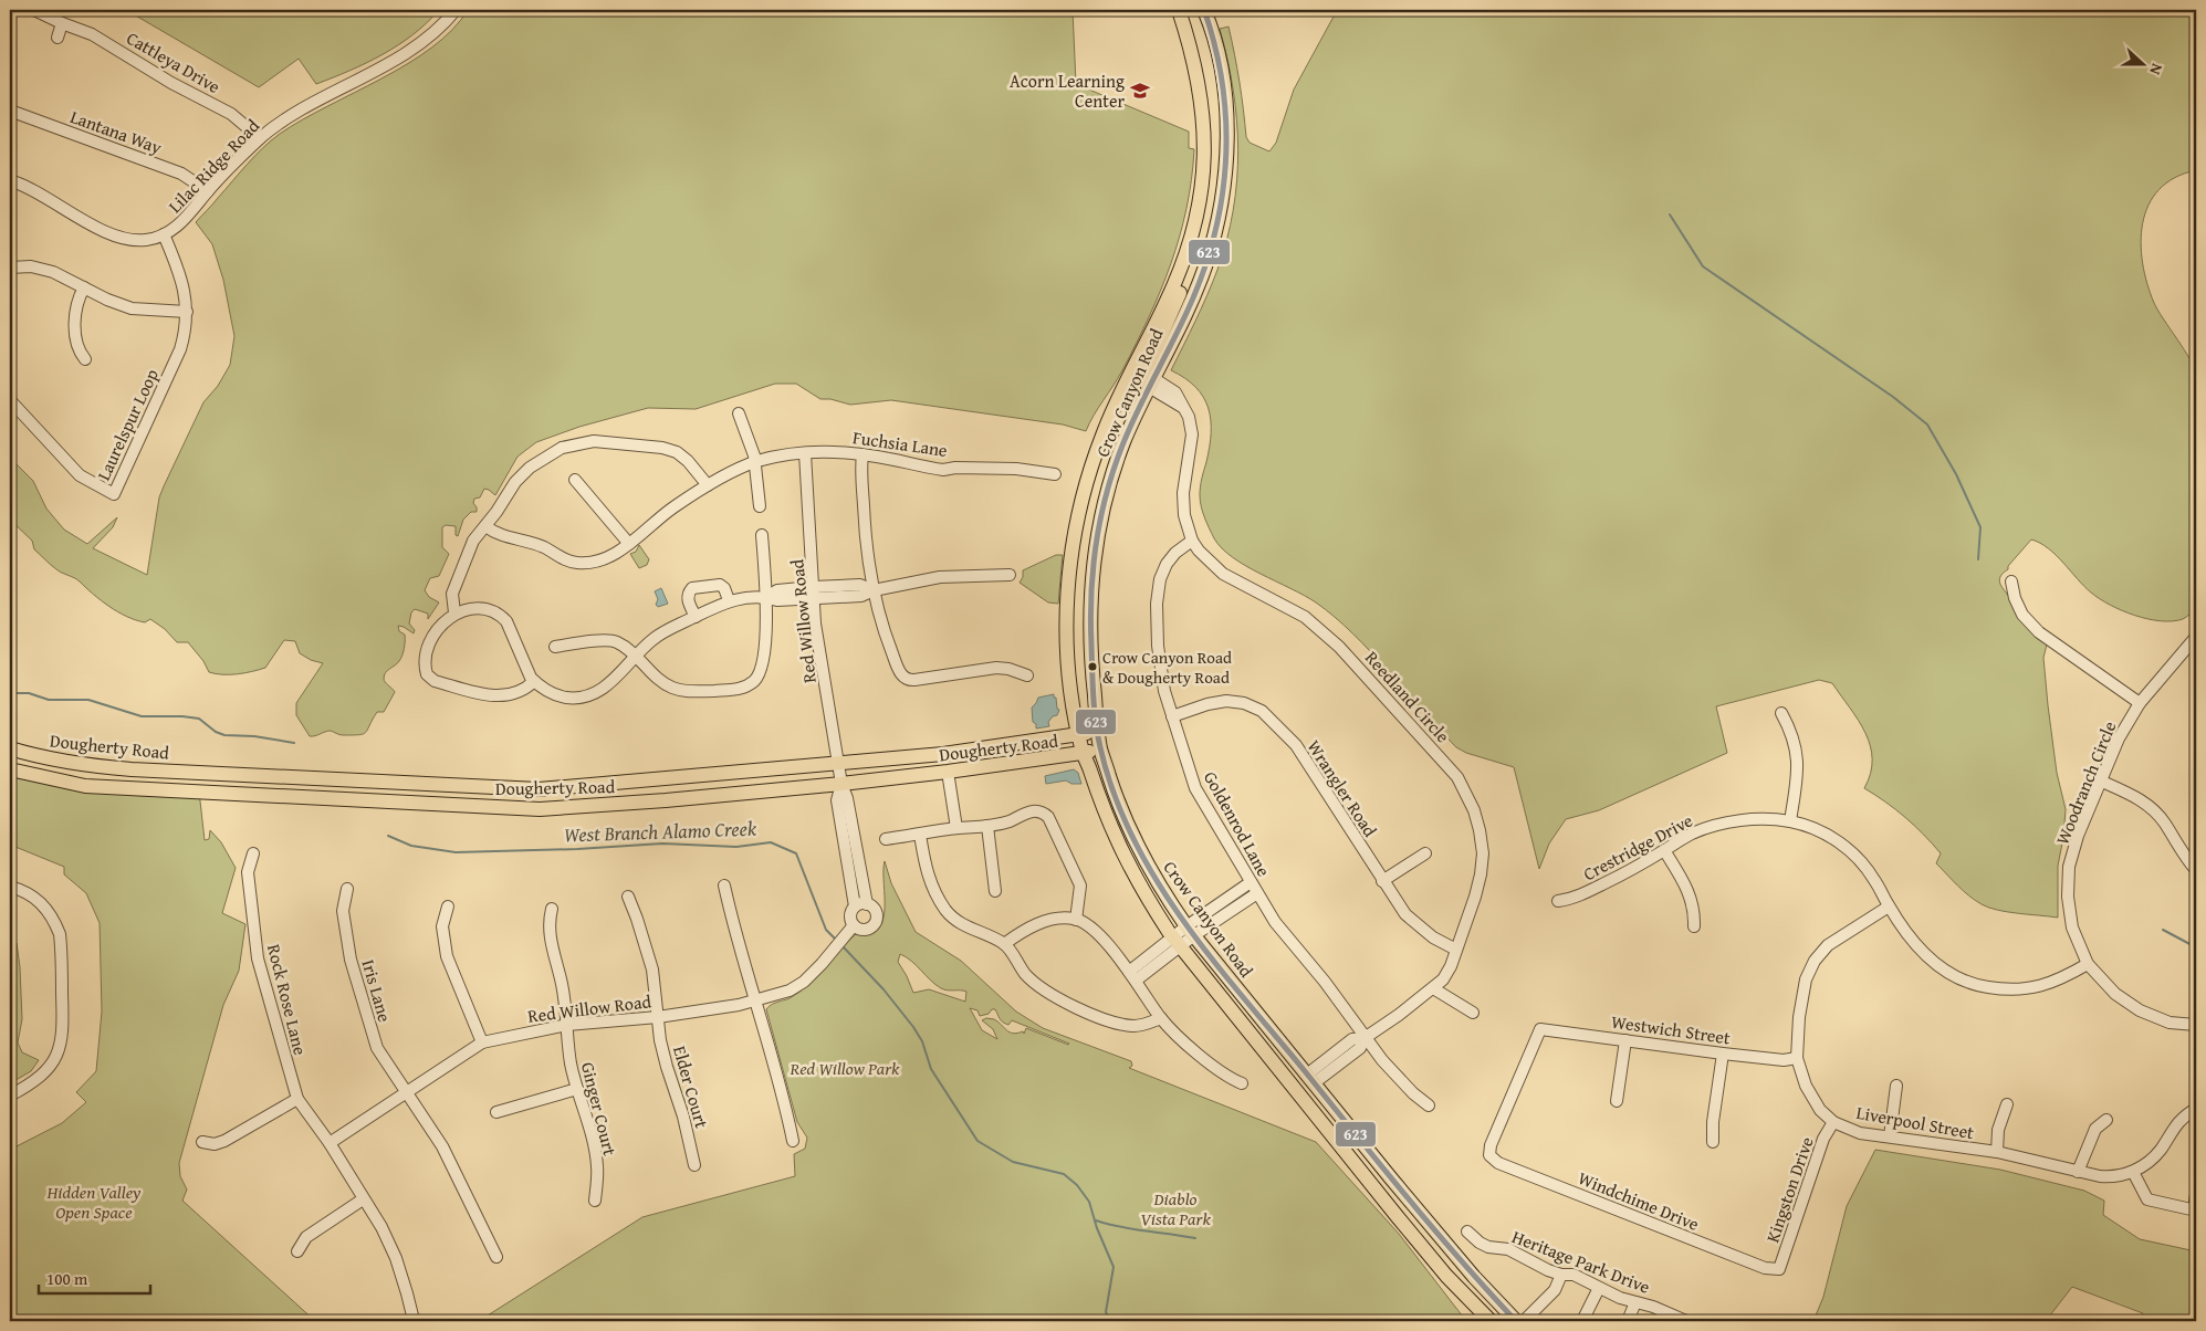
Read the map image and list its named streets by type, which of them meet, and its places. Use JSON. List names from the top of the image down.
{
  "streets": {
    "main road": ["Crow Canyon Road", "Dougherty Road"],
    "street": [
      "Cattleya Drive",
      "Lantana Way",
      "Lilac Ridge Road",
      "Laurelspur Loop",
      "Fuchsia Lane",
      "Red Willow Road",
      "Reedland Circle",
      "Woodranch Circle",
      "Wrangler Road",
      "Goldenrod Lane",
      "Crestridge Drive",
      "Iris Lane",
      "Rock Rose Lane",
      "Westwich Street",
      "Elder Court",
      "Ginger Court",
      "Liverpool Street",
      "Kingston Drive",
      "Windchime Drive",
      "Heritage Park Drive"
    ]
  },
  "crossings": [
    ["Cattleya Drive", "Lilac Ridge Road"],
    ["Lantana Way", "Lilac Ridge Road"],
    ["Lilac Ridge Road", "Laurelspur Loop"],
    ["Crow Canyon Road", "Reedland Circle"],
    ["Crow Canyon Road", "Dougherty Road"],
    ["Fuchsia Lane", "Red Willow Road"],
    ["Red Willow Road", "Dougherty Road"],
    ["Red Willow Road", "Iris Lane"],
    ["Red Willow Road", "Rock Rose Lane"],
    ["Red Willow Road", "Elder Court"],
    ["Red Willow Road", "Ginger Court"],
    ["Reedland Circle", "Wrangler Road"],
    ["Reedland Circle", "Goldenrod Lane"],
    ["Woodranch Circle", "Crestridge Drive"],
    ["Wrangler Road", "Goldenrod Lane"],
    ["Crestridge Drive", "Liverpool Street"],
    ["Westwich Street", "Liverpool Street"],
    ["Westwich Street", "Windchime Drive"],
    ["Liverpool Street", "Kingston Drive"],
    ["Kingston Drive", "Windchime Drive"]
  ],
  "water": ["West Branch Alamo Creek"],
  "parks": ["Red Willow Park", "Hidden Valley Open Space", "Diablo Vista Park"],
  "places": {
    "school or university": ["Acorn Learning Center"],
    "other": ["Crow Canyon Road & Dougherty Road"]
  },
  "lines": ["transit line 623"],
  "scale_bar": "100 m",
  "north": "right"
}
